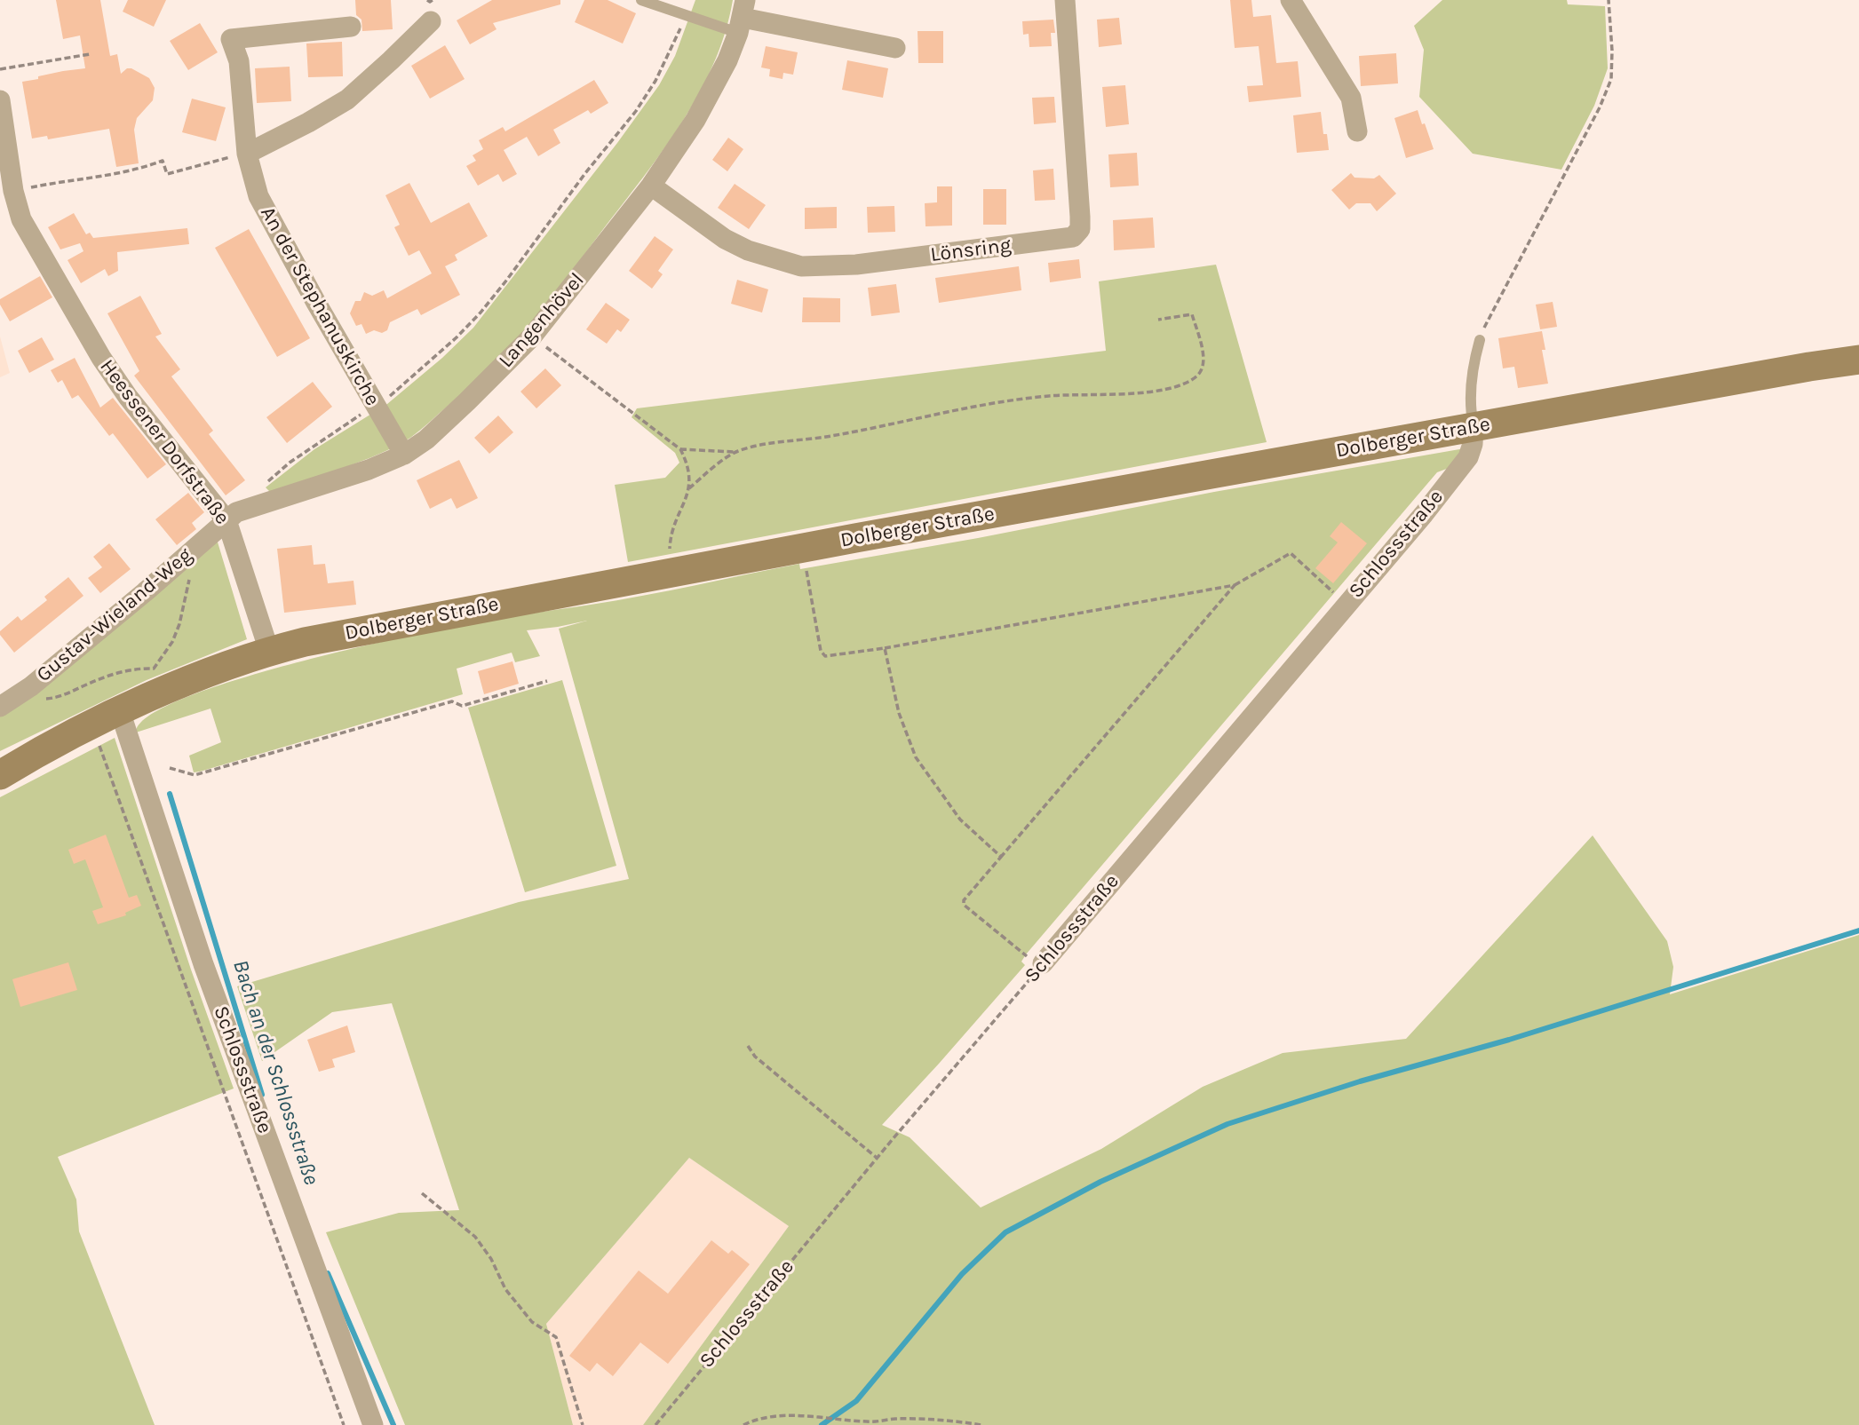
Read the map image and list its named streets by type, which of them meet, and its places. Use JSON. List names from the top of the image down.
{
  "streets": {
    "main road": ["Dolberger Straße"],
    "street": [
      "Lönsring",
      "An der Stephanuskirche",
      "Langenhövel",
      "Heessener Dorfstraße",
      "Schlossstraße",
      "Gustav-Wieland-Weg"
    ]
  },
  "crossings": [
    ["Lönsring", "Langenhövel"],
    ["An der Stephanuskirche", "Langenhövel"],
    ["Langenhövel", "Heessener Dorfstraße"],
    ["Langenhövel", "Gustav-Wieland-Weg"],
    ["Dolberger Straße", "Heessener Dorfstraße"],
    ["Dolberger Straße", "Schlossstraße"],
    ["Heessener Dorfstraße", "Gustav-Wieland-Weg"]
  ],
  "water": ["Bach an der Schlossstraße"]
}
